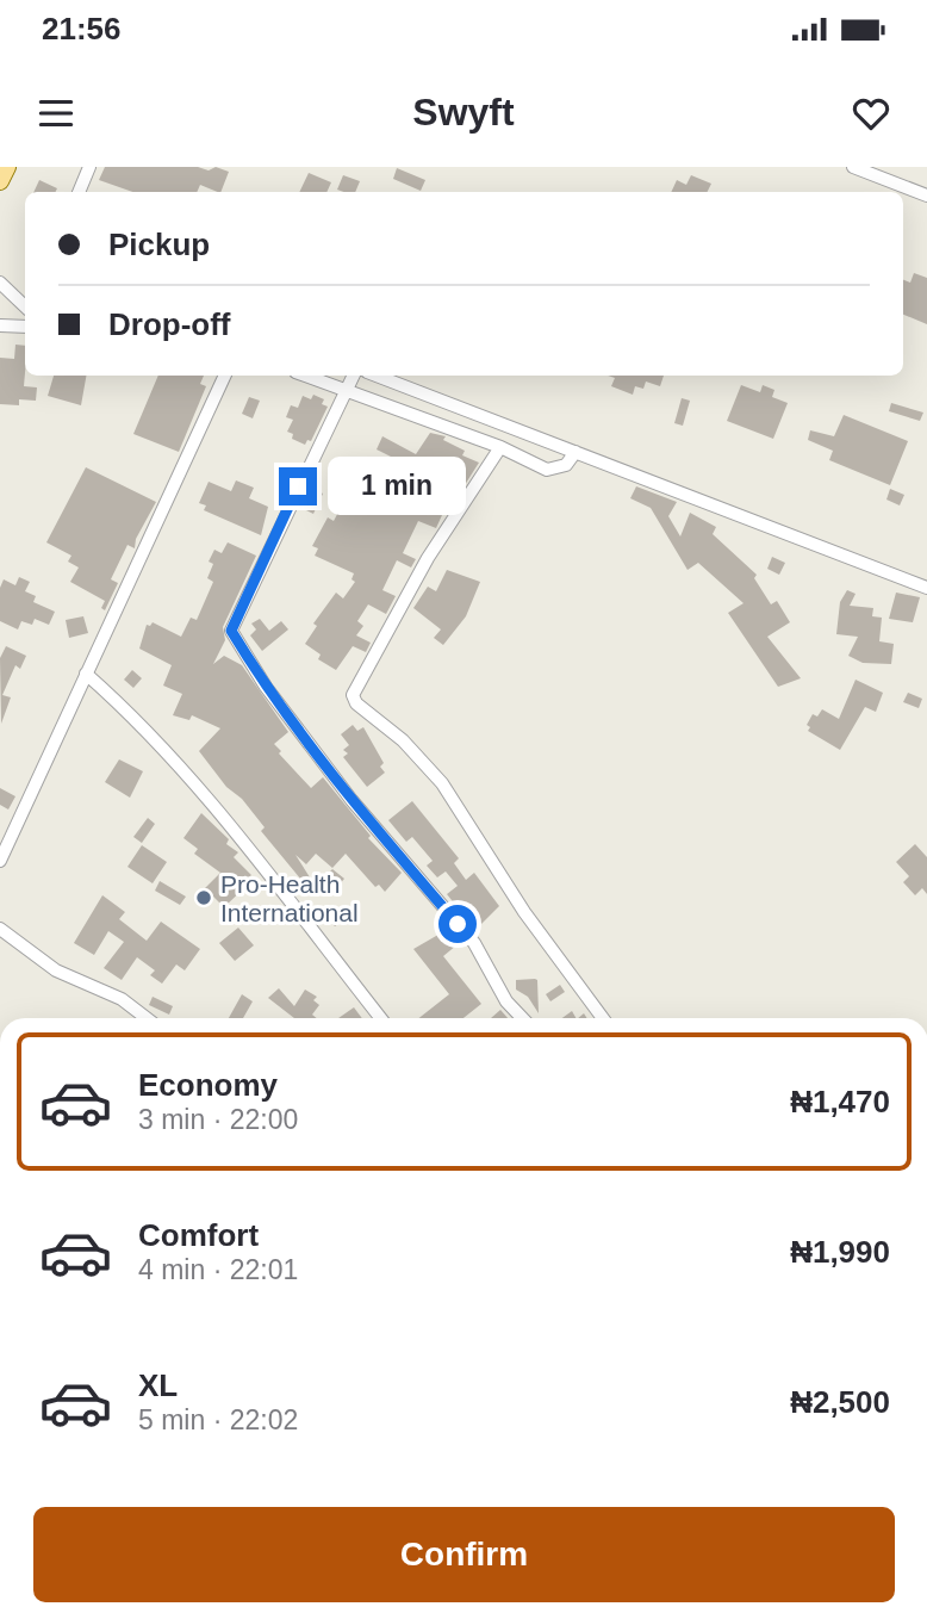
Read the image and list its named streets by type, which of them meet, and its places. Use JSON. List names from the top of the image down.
{
  "places": ["Pro-Health International"],
  "page": {
    "status": "21:56",
    "header": "Swyft",
    "banner": ["Pickup", "Drop-off"],
    "bubble": "1 min",
    "list": [
      {
        "name": "Economy",
        "note": "3 min · 22:00",
        "value": "₦1,470"
      },
      {
        "name": "Comfort",
        "note": "4 min · 22:01",
        "value": "₦1,990"
      },
      {
        "name": "XL",
        "note": "5 min · 22:02",
        "value": "₦2,500"
      }
    ],
    "buttons": "Confirm"
  }
}
